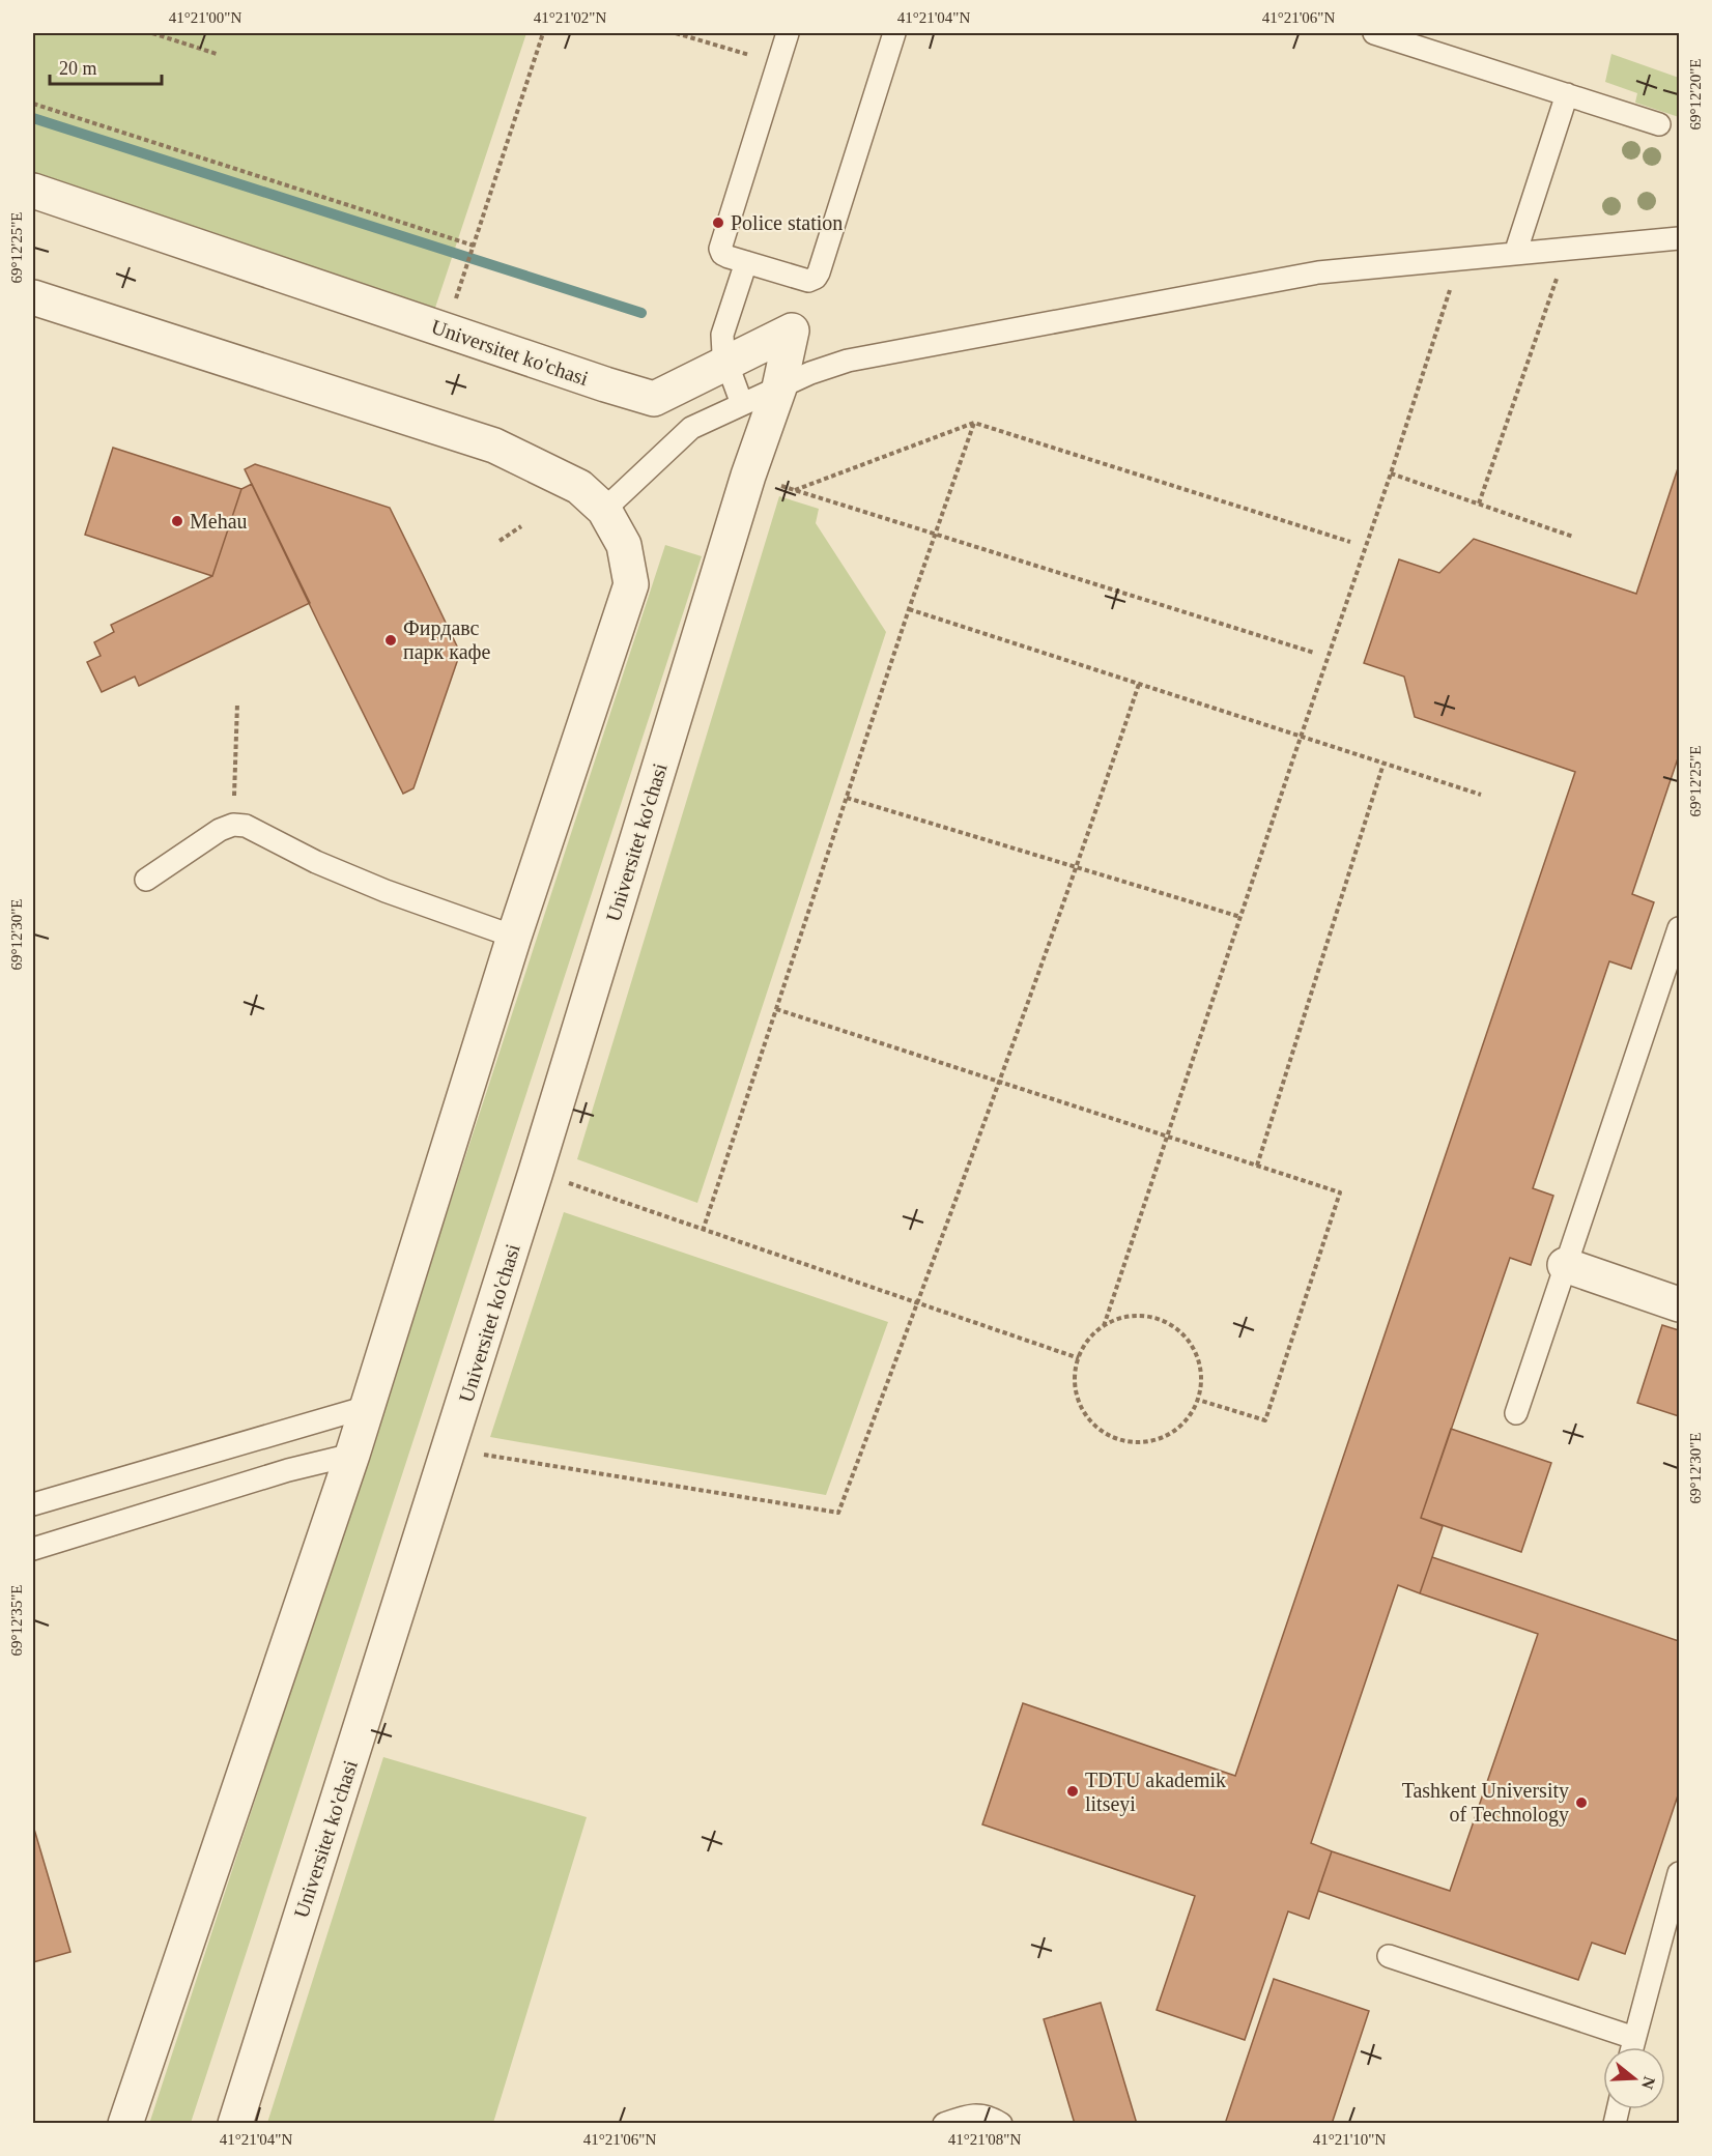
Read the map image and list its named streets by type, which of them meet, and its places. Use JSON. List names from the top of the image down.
{
  "streets": {
    "street": ["Universitet ko'chasi"]
  },
  "places": [
    "Police station",
    "Mehau",
    "Фирдавс парк кафе",
    "TDTU akademik litseyi",
    "Tashkent University of Technology"
  ],
  "scale_bar": "20 m",
  "north": "right",
  "coordinates": [
    "41°21'00\"N",
    "41°21'02\"N",
    "41°21'04\"N",
    "41°21'06\"N",
    "69°12'20\"E",
    "69°12'25\"E",
    "69°12'30\"E",
    "69°12'35\"E",
    "41°21'08\"N",
    "41°21'10\"N"
  ]
}
